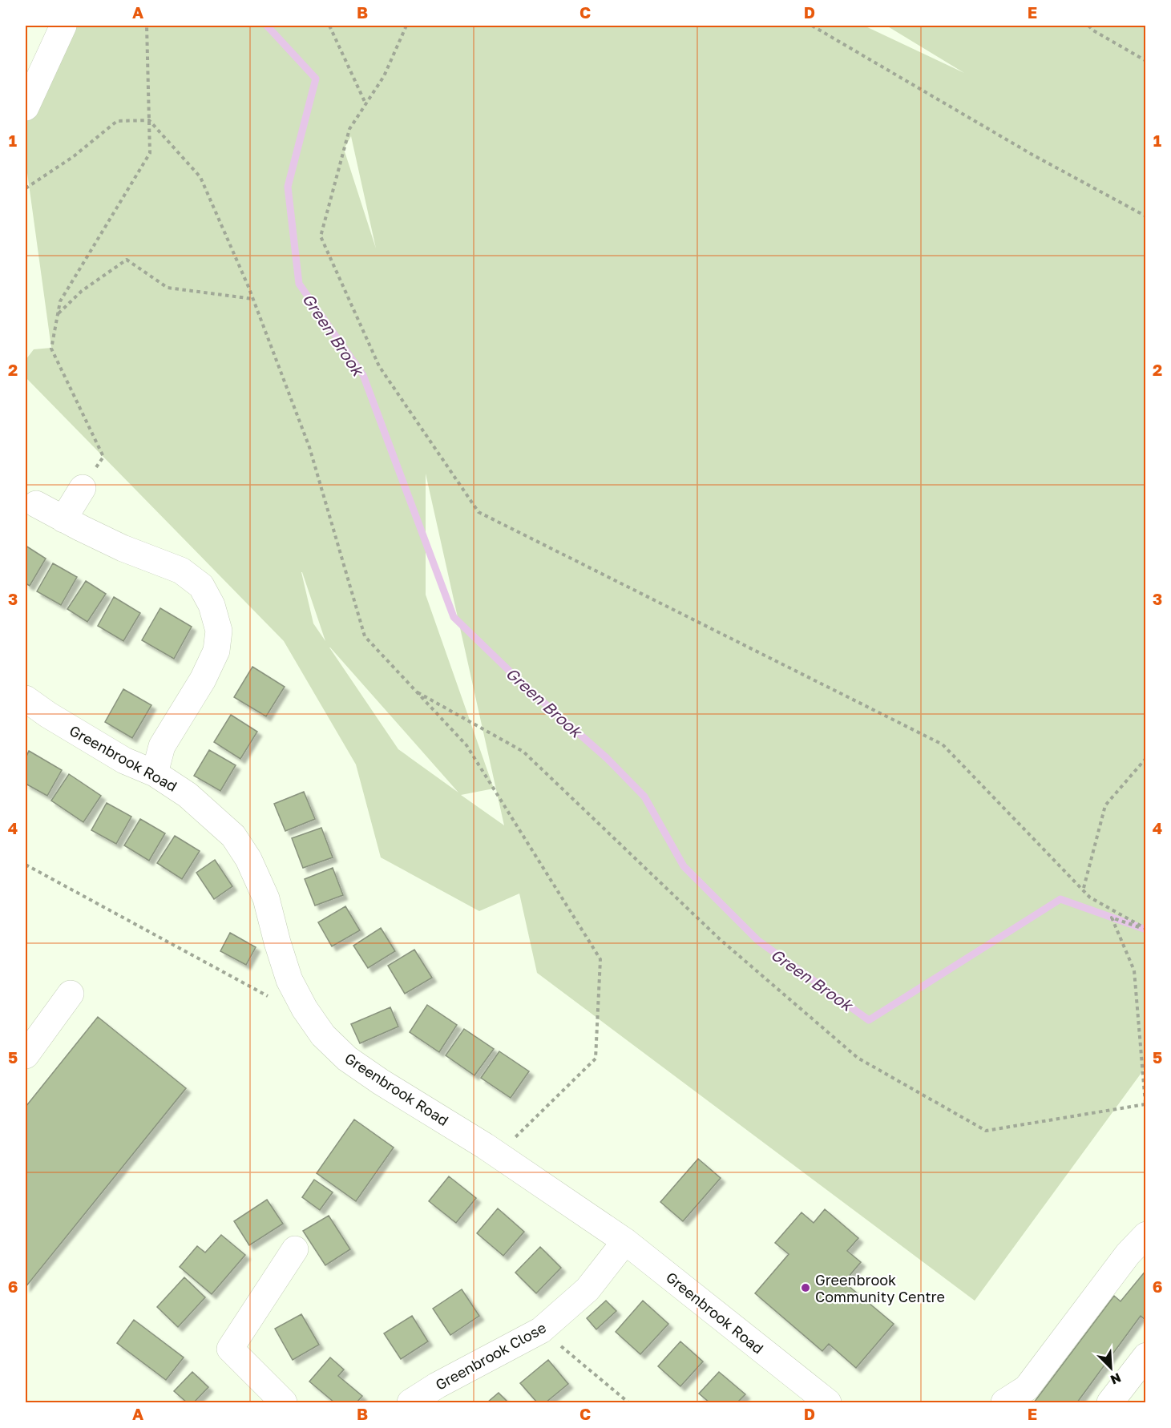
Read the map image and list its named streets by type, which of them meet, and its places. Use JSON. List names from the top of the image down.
{
  "streets": {
    "street": ["Greenbrook Road", "Greenbrook Close"]
  },
  "crossings": [
    ["Greenbrook Road", "Greenbrook Close"]
  ],
  "water": ["Green Brook"],
  "places": ["Greenbrook Community Centre"],
  "north": "bottom right",
  "grid": {
    "columns": [
      "A",
      "B",
      "C",
      "D",
      "E"
    ],
    "rows": [
      "1",
      "2",
      "3",
      "4",
      "5",
      "6"
    ]
  }
}
